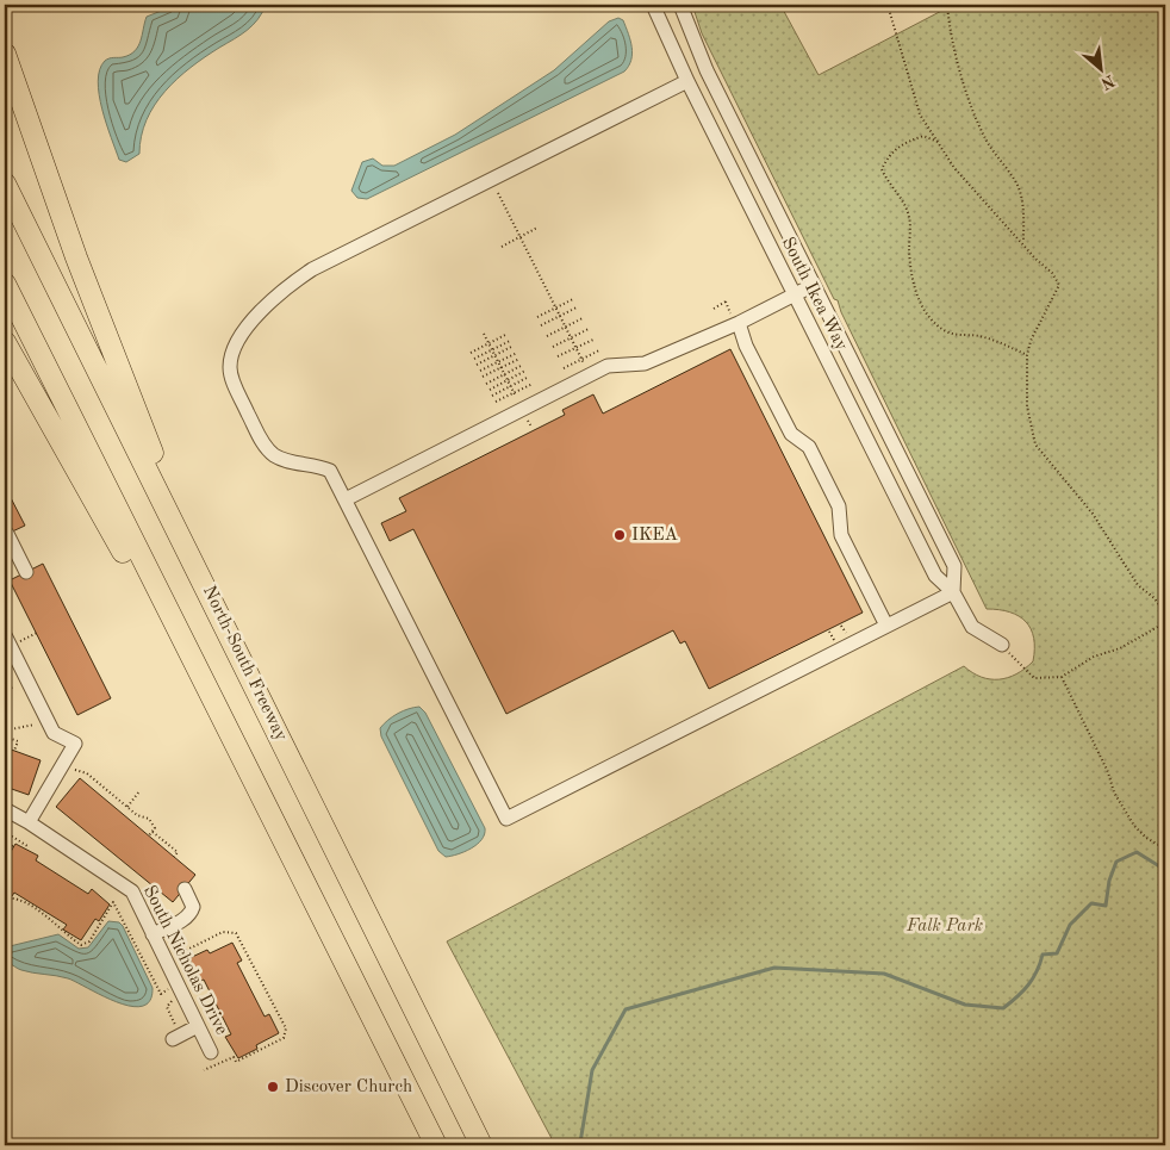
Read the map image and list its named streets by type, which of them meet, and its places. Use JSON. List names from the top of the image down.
{
  "streets": {
    "highway": ["North-South Freeway"],
    "street": ["South Ikea Way", "South Nicholas Drive"]
  },
  "parks": ["Falk Park"],
  "places": ["IKEA", "Discover Church"],
  "north": "bottom right"
}
